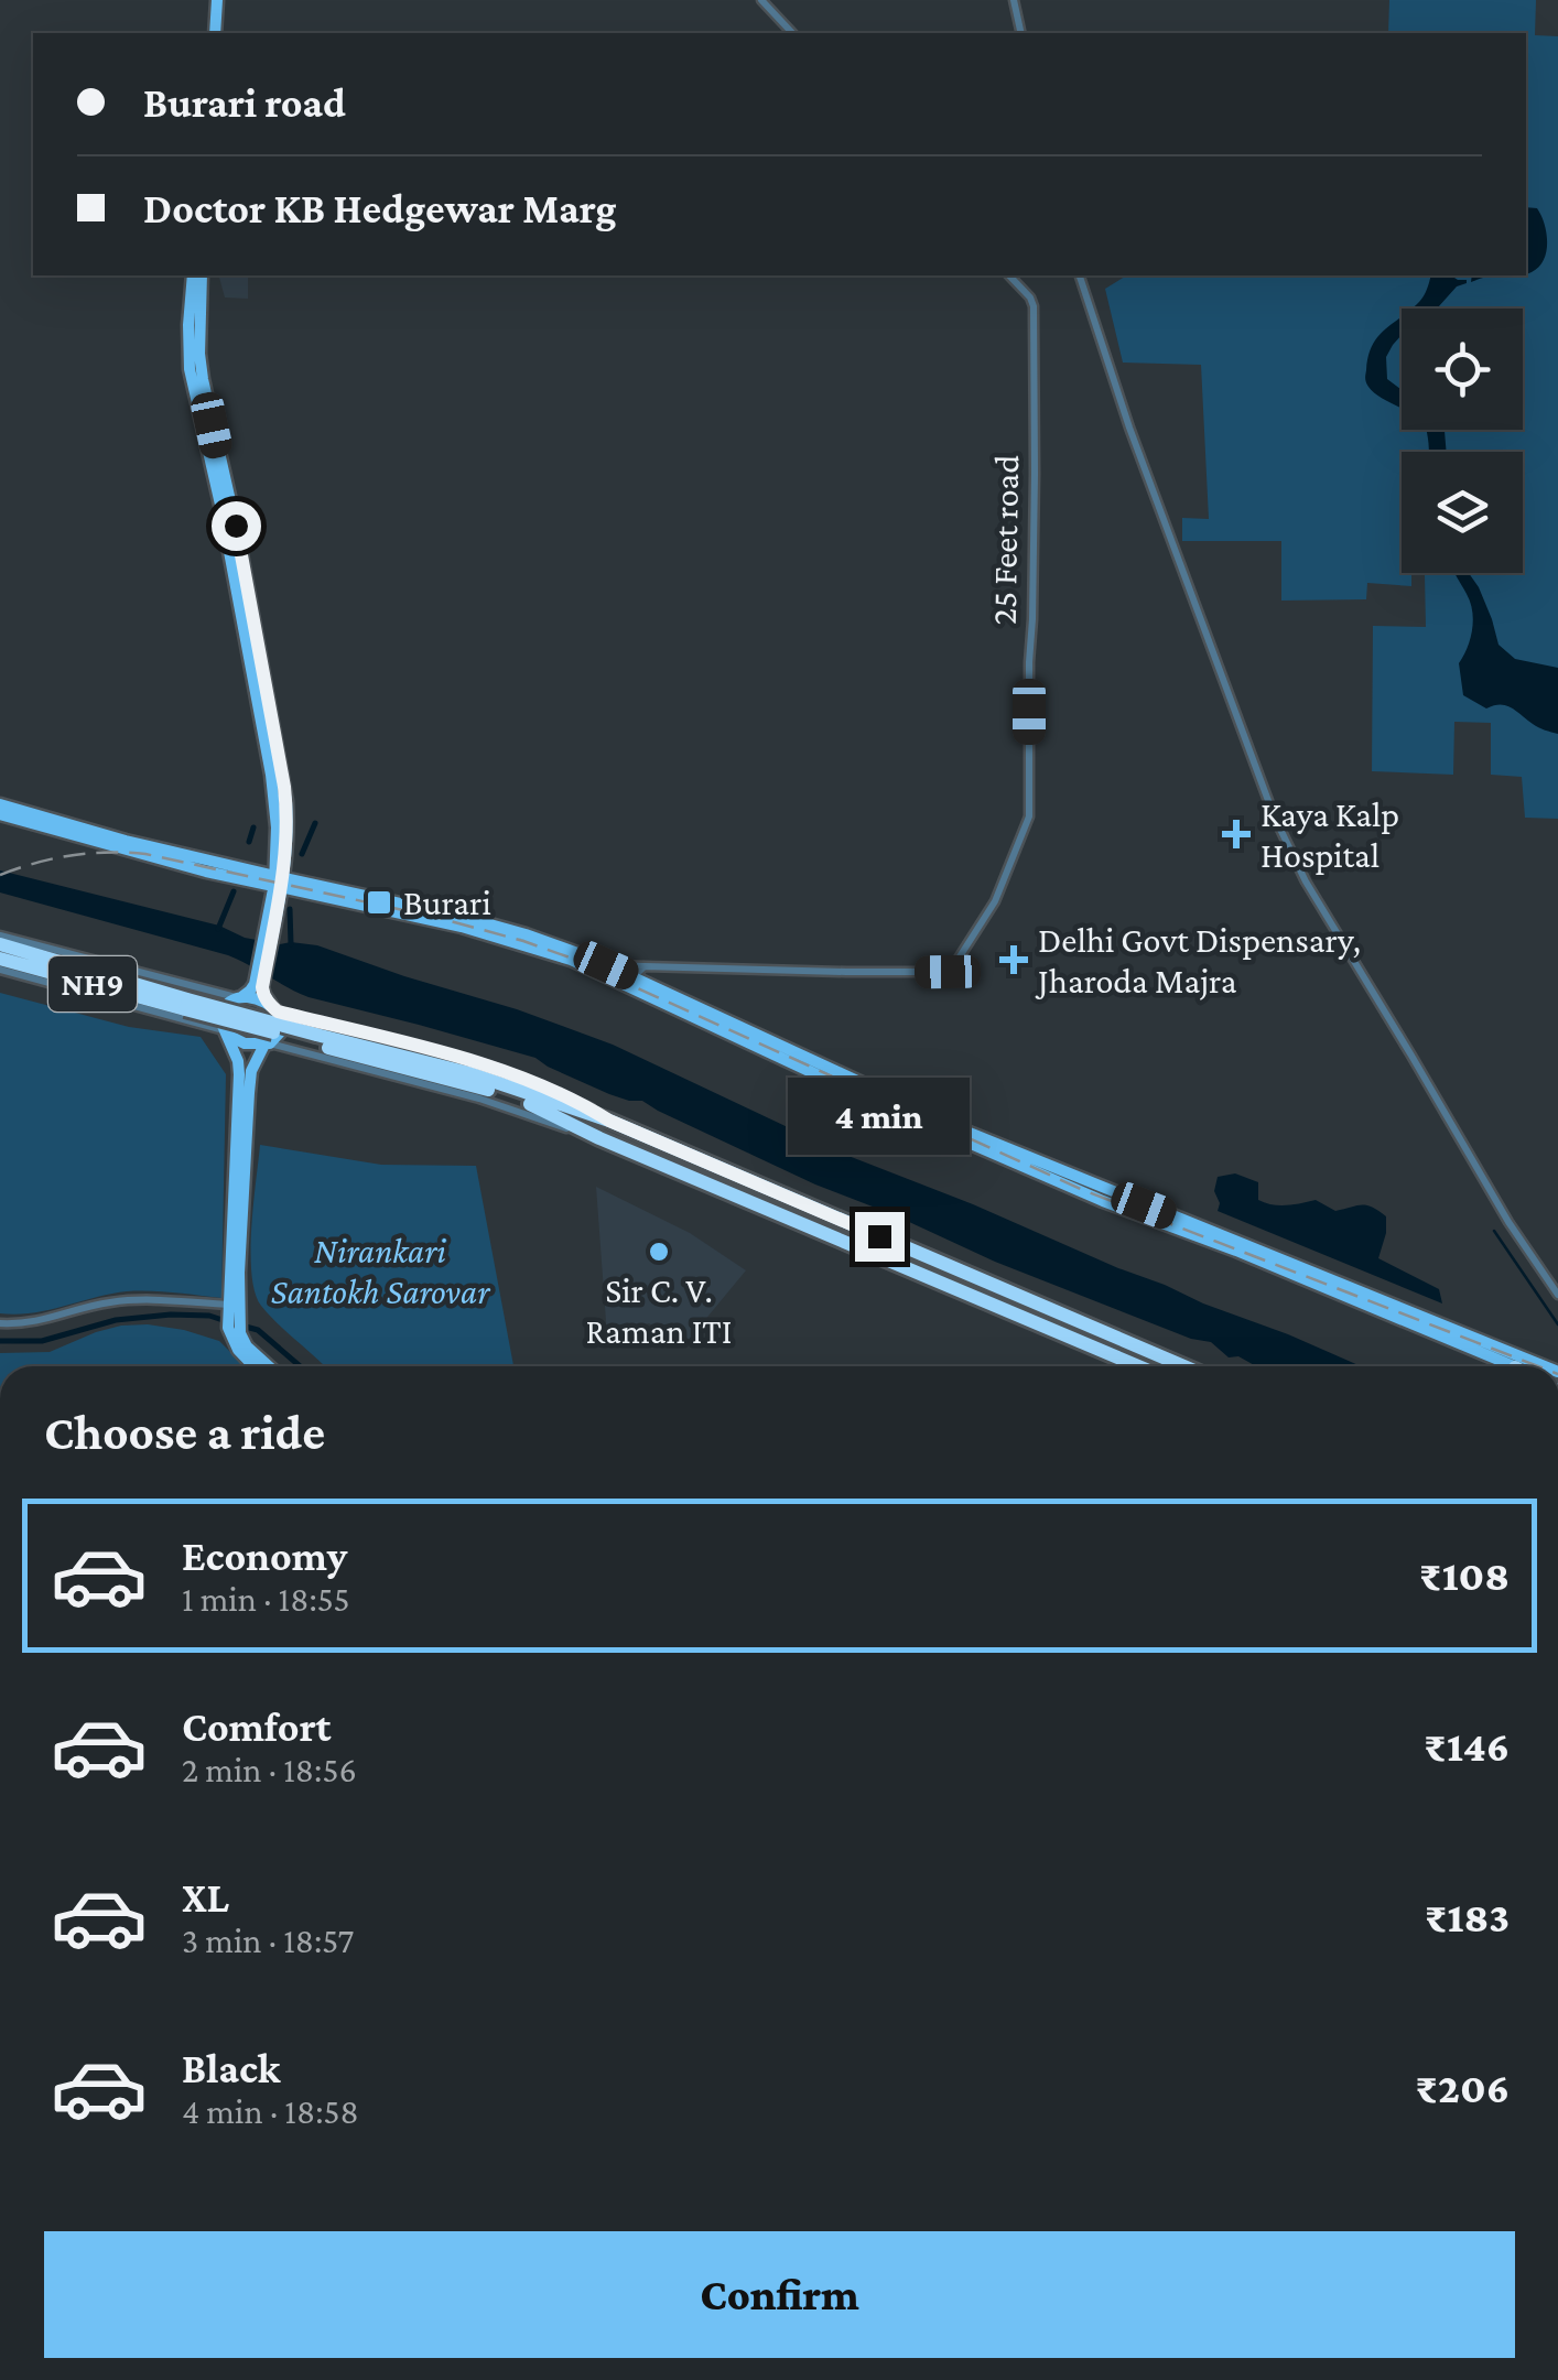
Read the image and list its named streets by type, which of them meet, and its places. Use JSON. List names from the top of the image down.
{
  "streets": {
    "highway": ["NH9"],
    "street": ["25 Feet road"]
  },
  "parks": ["Nirankari Santokh Sarovar"],
  "places": {
    "health": ["Kaya Kalp Hospital", "Delhi Govt Dispensary, Jharoda Majra"],
    "transit": ["Burari"],
    "other": ["Sir C. V. Raman ITI"]
  },
  "page": {
    "banner": ["Burari road", "Doctor KB Hedgewar Marg"],
    "bubble": "4 min",
    "heading": "Choose a ride",
    "list": [
      {
        "name": "Economy",
        "note": "1 min · 18:55",
        "value": "₹108"
      },
      {
        "name": "Comfort",
        "note": "2 min · 18:56",
        "value": "₹146"
      },
      {
        "name": "XL",
        "note": "3 min · 18:57",
        "value": "₹183"
      },
      {
        "name": "Black",
        "note": "4 min · 18:58",
        "value": "₹206"
      }
    ],
    "buttons": "Confirm"
  }
}
